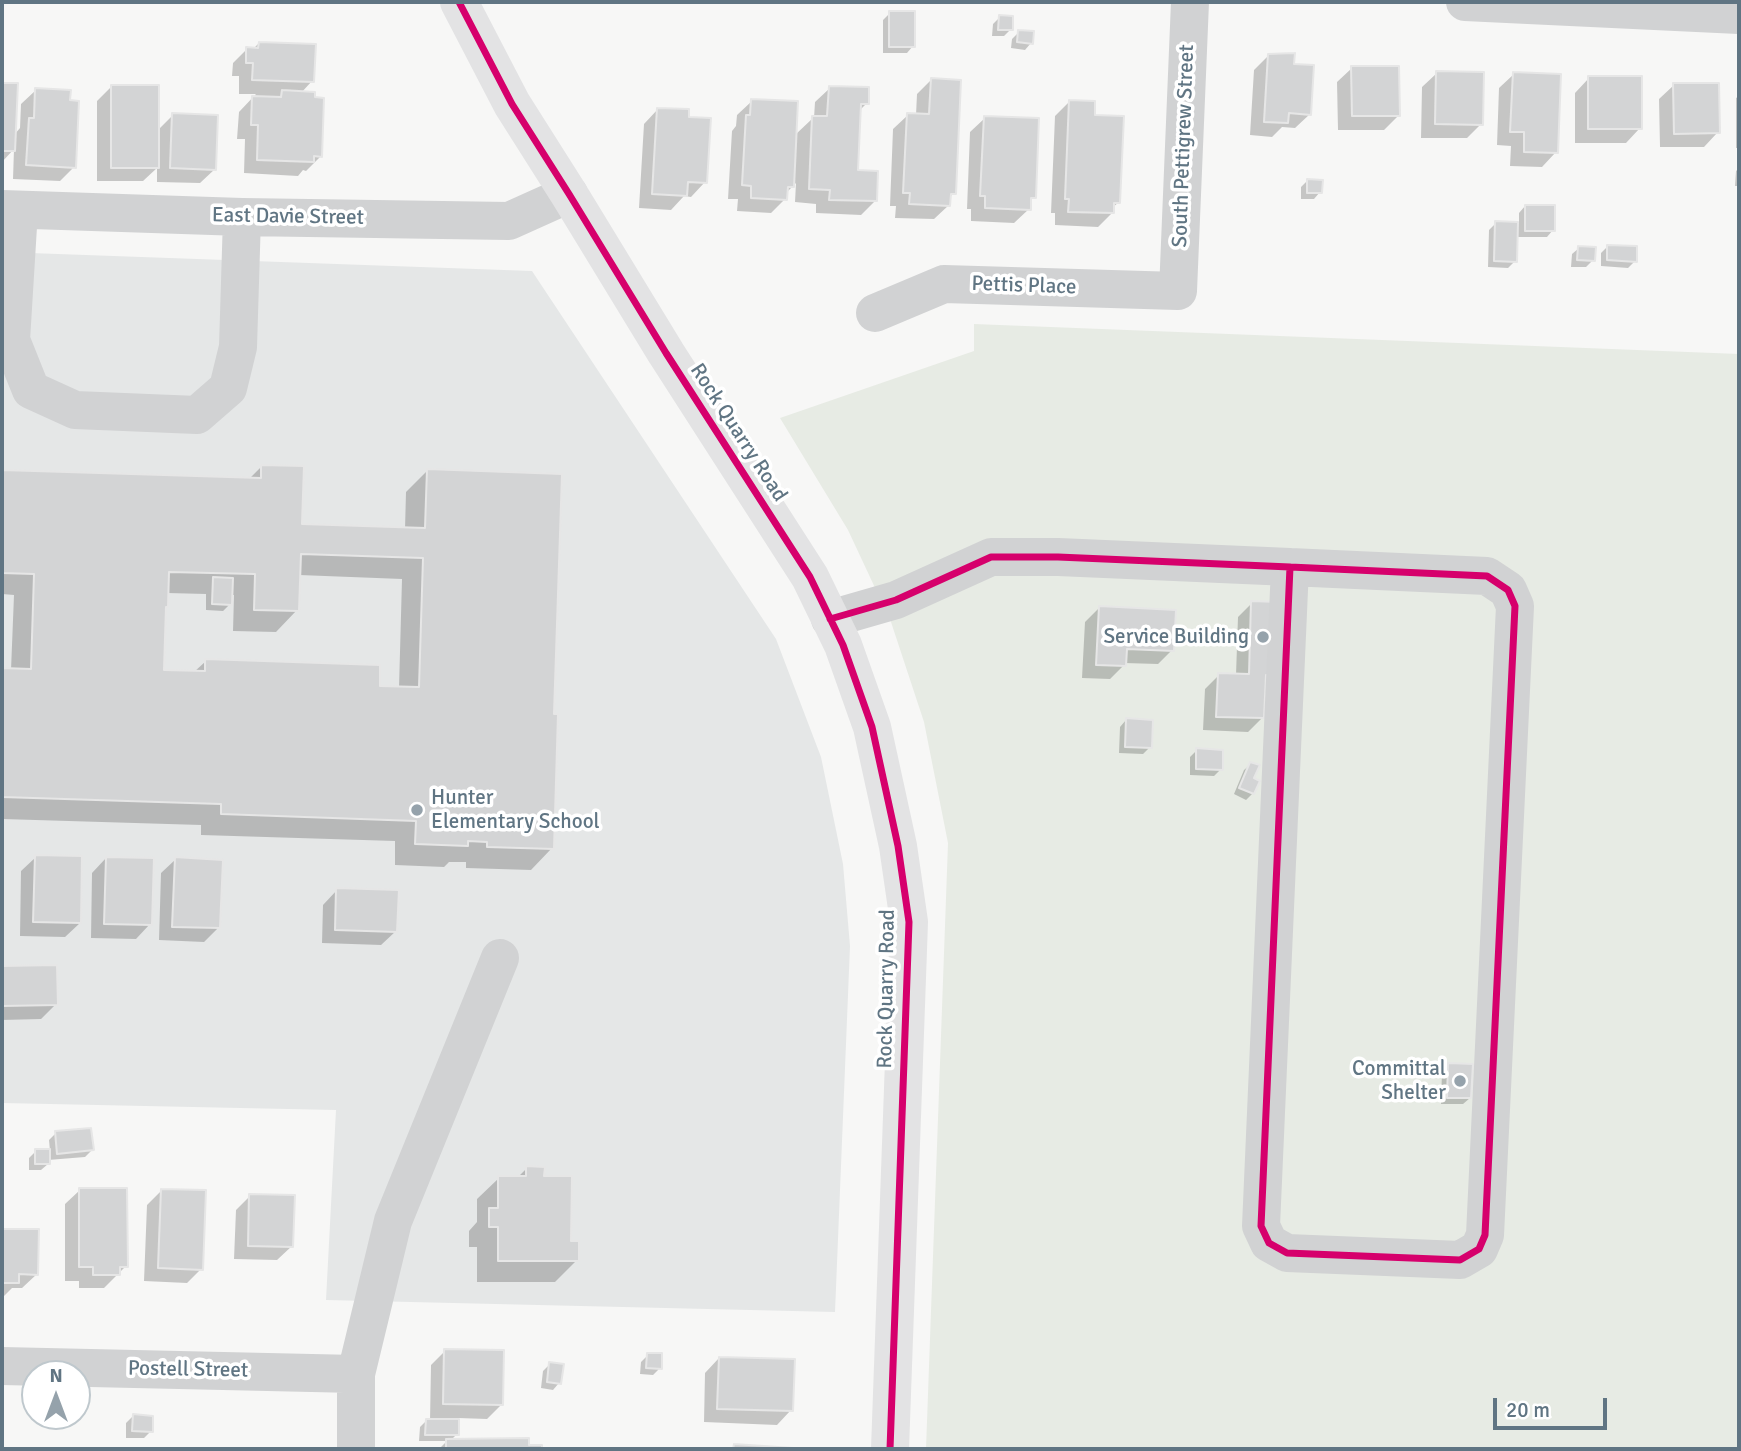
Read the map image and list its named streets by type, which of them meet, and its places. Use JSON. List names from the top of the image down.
{
  "streets": {
    "main road": ["Rock Quarry Road"],
    "street": [
      "South Pettigrew Street",
      "East Davie Street",
      "Pettis Place",
      "Postell Street"
    ]
  },
  "crossings": [
    ["South Pettigrew Street", "Pettis Place"],
    ["East Davie Street", "Rock Quarry Road"]
  ],
  "places": ["Service Building", "Hunter Elementary School", "Committal Shelter"],
  "scale_bar": "20 m",
  "north": "top"
}
